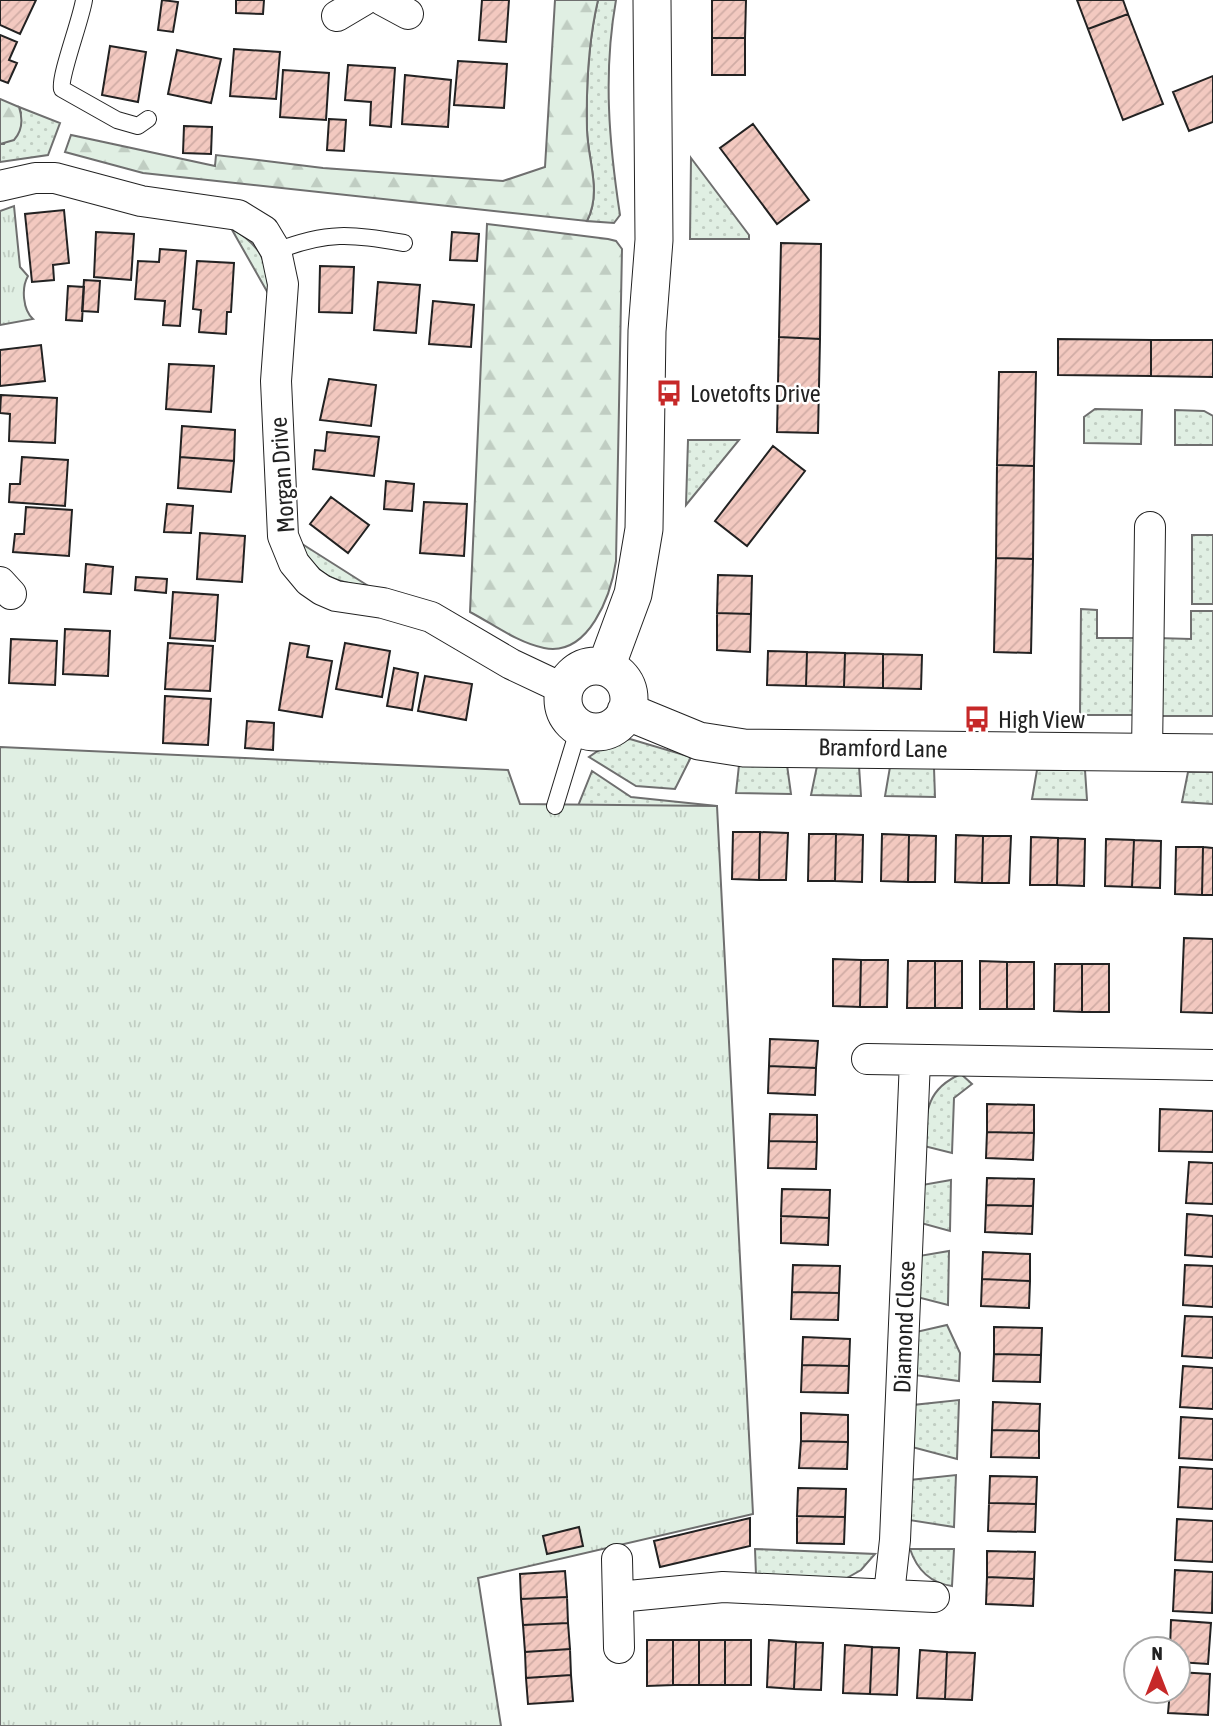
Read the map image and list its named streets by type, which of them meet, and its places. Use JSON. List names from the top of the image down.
{
  "streets": {
    "street": ["Morgan Drive", "Bramford Lane", "Diamond Close"]
  },
  "crossings": [
    ["Morgan Drive", "Bramford Lane"]
  ],
  "places": {
    "bus stop": ["Lovetofts Drive", "High View"]
  },
  "north": "top"
}
